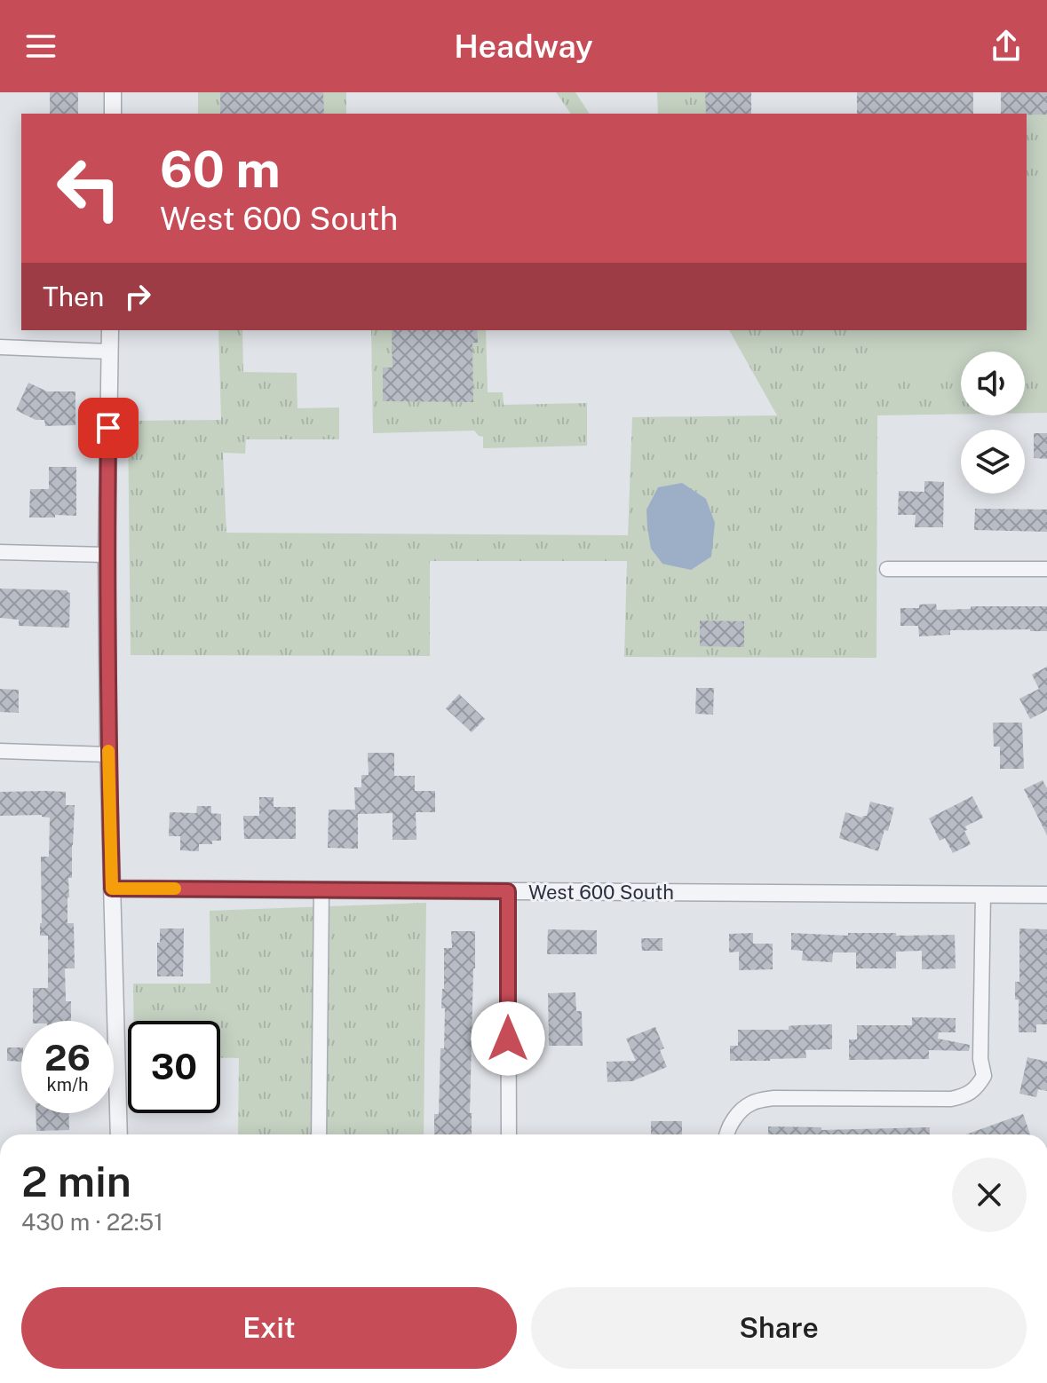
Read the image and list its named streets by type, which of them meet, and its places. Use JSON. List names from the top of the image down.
{
  "streets": {
    "street": ["West 600 South"]
  },
  "page": {
    "header": "Headway",
    "turn": ["60 m", "West 600 South"],
    "then": "Then",
    "speed": "26 km/h",
    "limit": "30",
    "heading": ["2 min", "430 m · 22:51"],
    "buttons": ["Exit", "Share"]
  }
}
